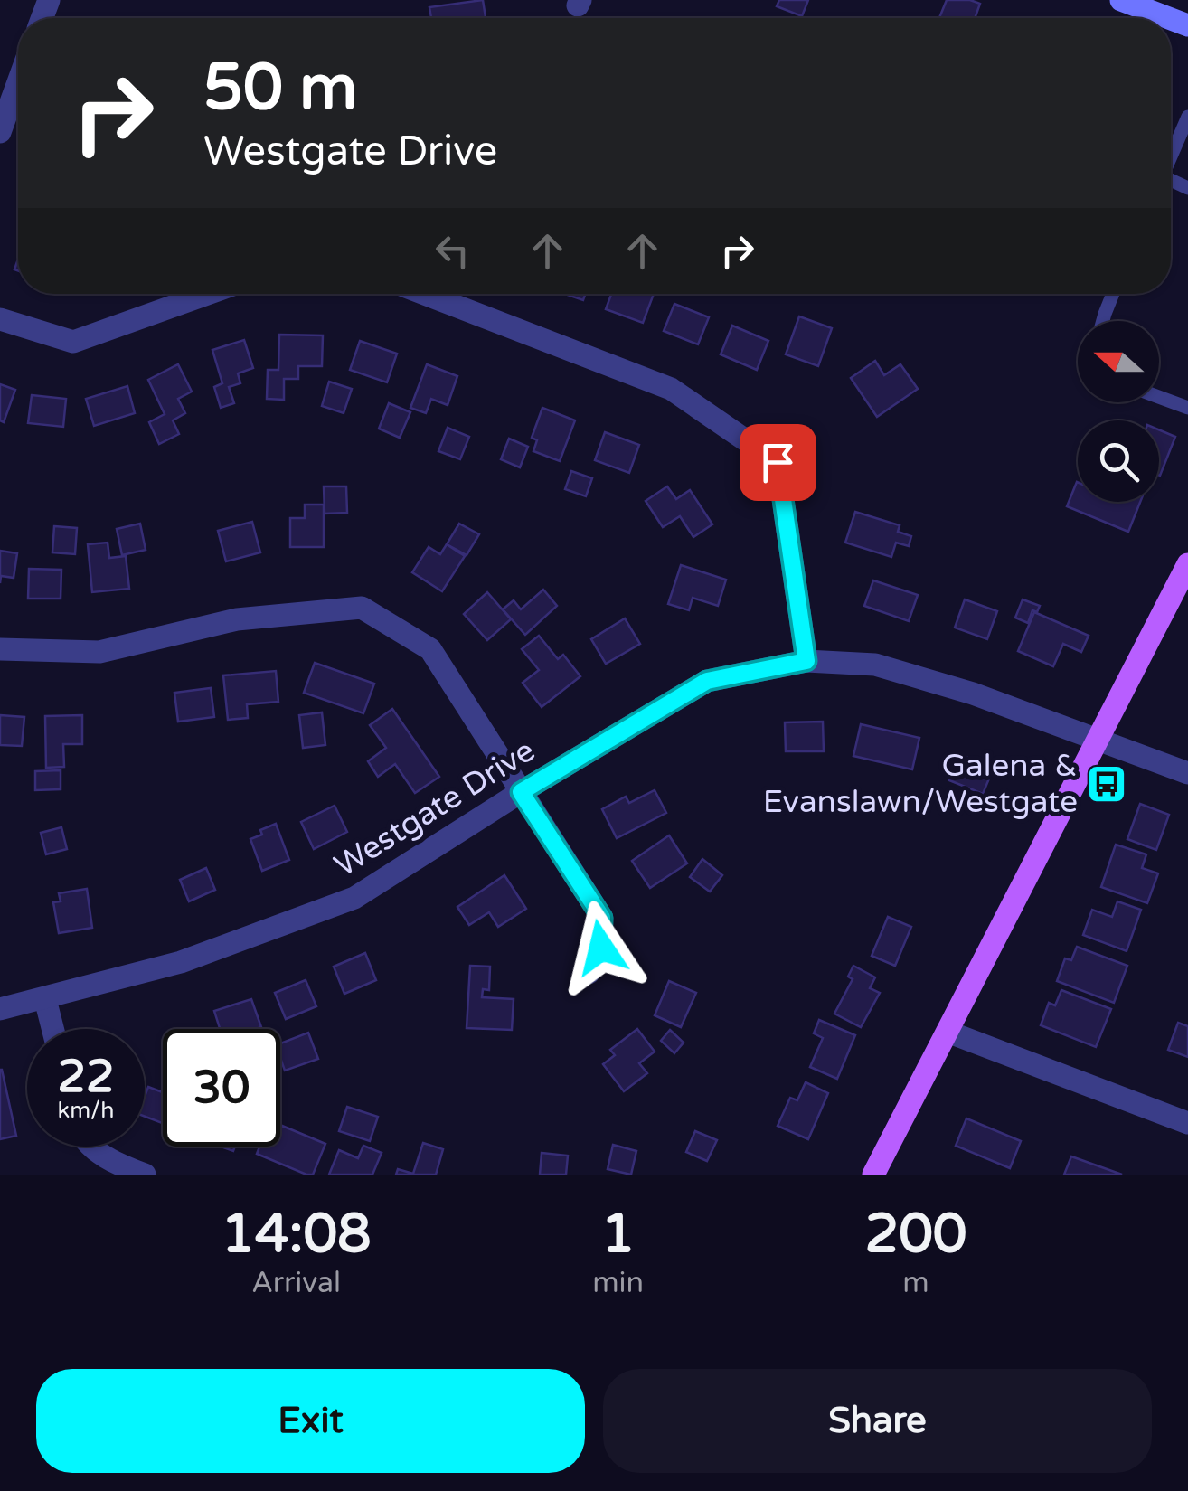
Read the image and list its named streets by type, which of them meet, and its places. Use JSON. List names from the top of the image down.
{
  "streets": {
    "street": ["Westgate Drive"]
  },
  "places": {
    "bus stop": ["Galena & Evanslawn/Westgate"]
  },
  "north": "left",
  "page": {
    "turn": ["50 m", "Westgate Drive"],
    "speed": "22 km/h",
    "limit": "30",
    "eta": [
      "14:08",
      "Arrival",
      "1",
      "min",
      "200",
      "m"
    ],
    "buttons": ["Exit", "Share"]
  }
}
